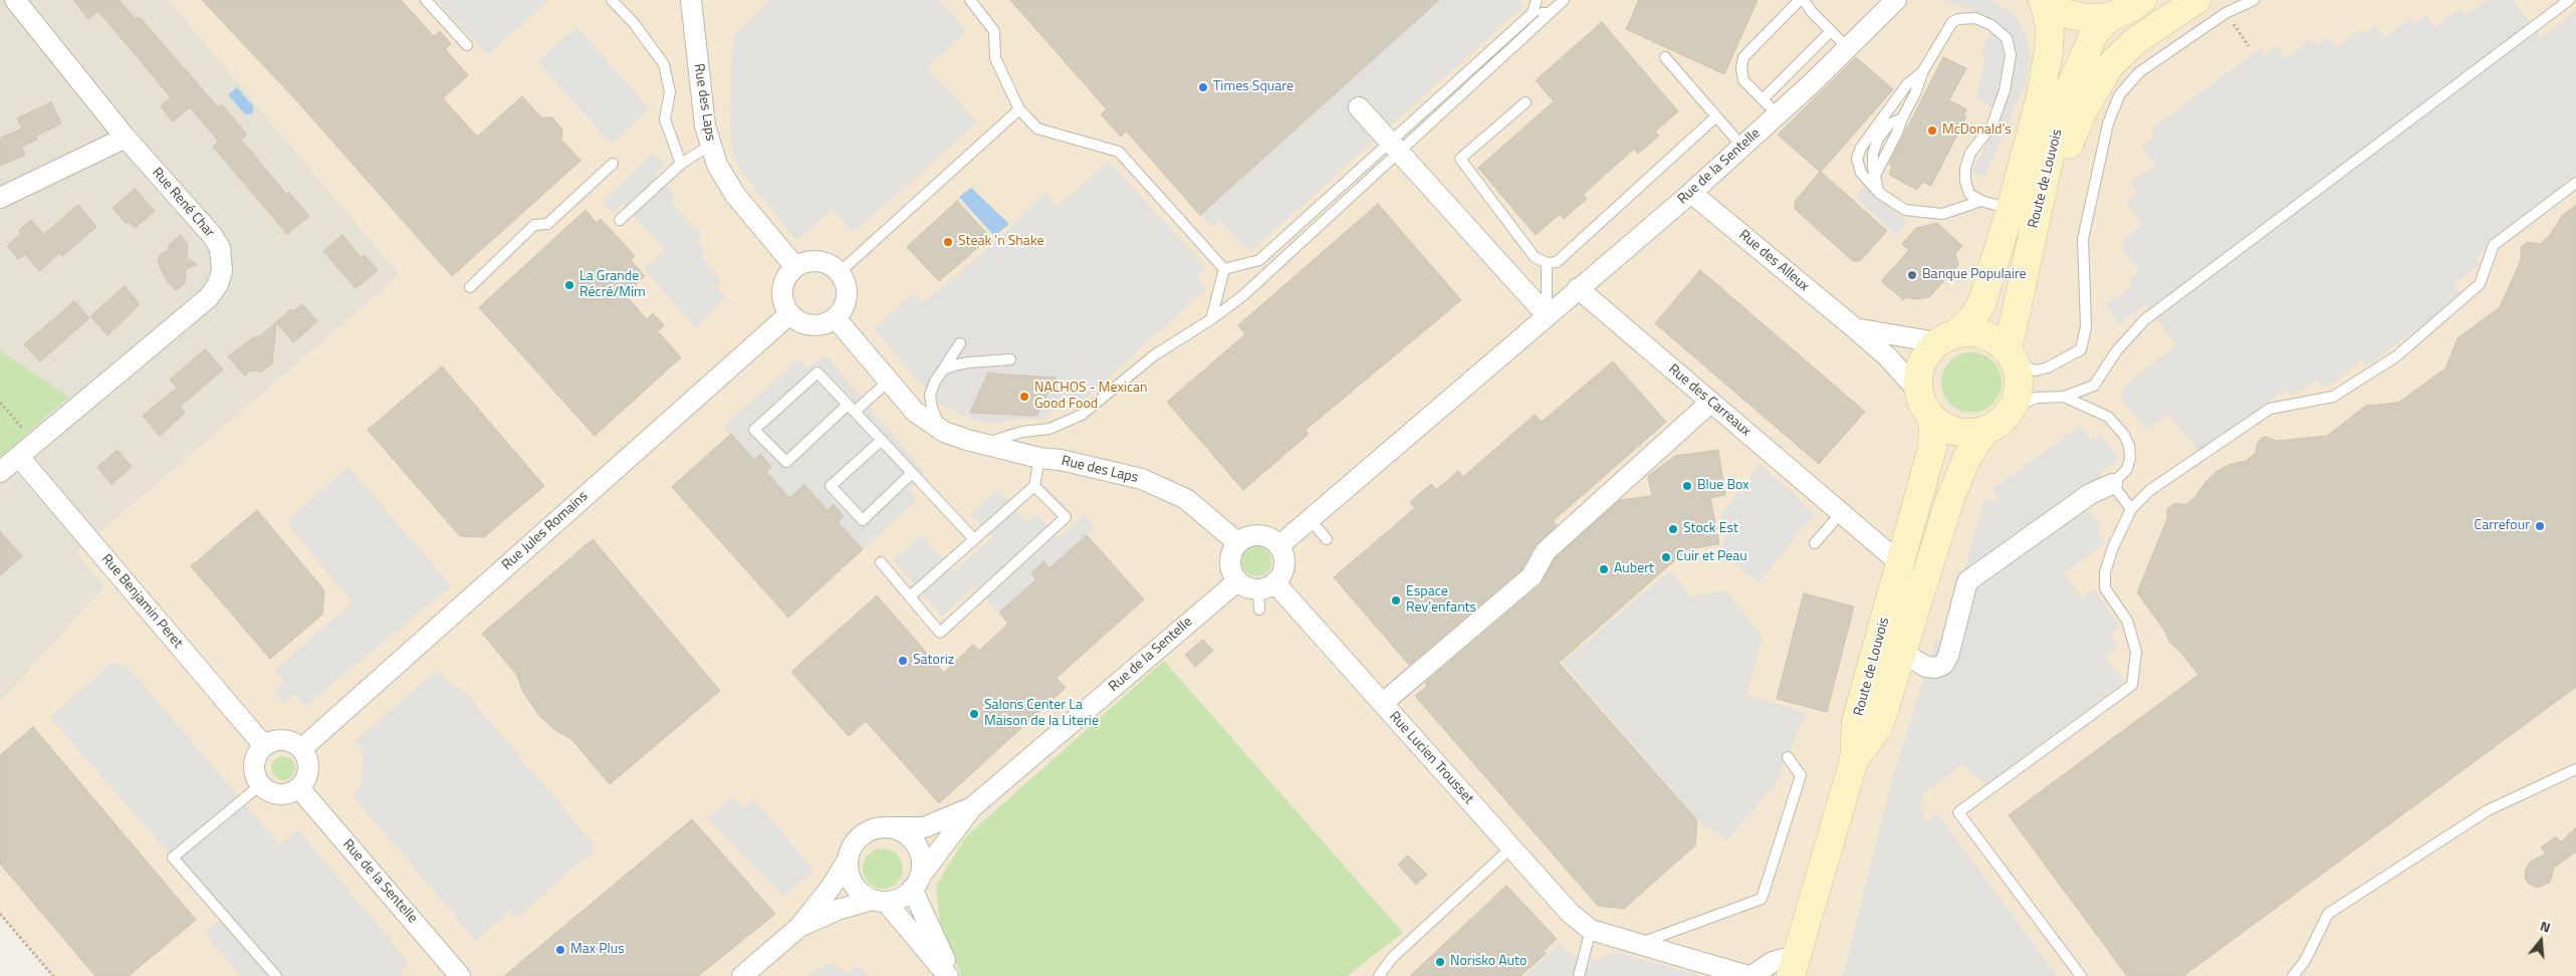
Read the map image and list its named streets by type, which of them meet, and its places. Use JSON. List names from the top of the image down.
{
  "streets": {
    "main road": ["Route de Louvois"],
    "street": [
      "Rue des Laps",
      "Rue de la Sentelle",
      "Rue René Char",
      "Rue des Alleux",
      "Rue des Carreaux",
      "Rue Jules Romains",
      "Rue Benjamin Peret",
      "Rue Lucien Trousset"
    ]
  },
  "crossings": [
    ["Rue des Laps", "Rue de la Sentelle"],
    ["Rue des Laps", "Rue Jules Romains"],
    ["Rue des Laps", "Rue Lucien Trousset"],
    ["Rue de la Sentelle", "Rue des Alleux"],
    ["Rue de la Sentelle", "Rue des Carreaux"],
    ["Rue de la Sentelle", "Rue Jules Romains"],
    ["Rue de la Sentelle", "Rue Benjamin Peret"],
    ["Rue de la Sentelle", "Rue Lucien Trousset"],
    ["Route de Louvois", "Rue des Alleux"],
    ["Route de Louvois", "Rue des Carreaux"],
    ["Route de Louvois", "Rue Lucien Trousset"],
    ["Rue René Char", "Rue Benjamin Peret"],
    ["Rue Jules Romains", "Rue Benjamin Peret"]
  ],
  "places": [
    "Times Square",
    "McDonald's",
    "Steak 'n Shake",
    "Banque Populaire",
    "La Grande Récré/Mim",
    "NACHOS - Mexican Good Food",
    "Blue Box",
    "Carrefour",
    "Stock Est",
    "Cuir et Peau",
    "Aubert",
    "Espace Rev'enfants",
    "Satoriz",
    "Salons Center La Maison de la Literie",
    "Max Plus",
    "Norisko Auto"
  ],
  "north": "top"
}
